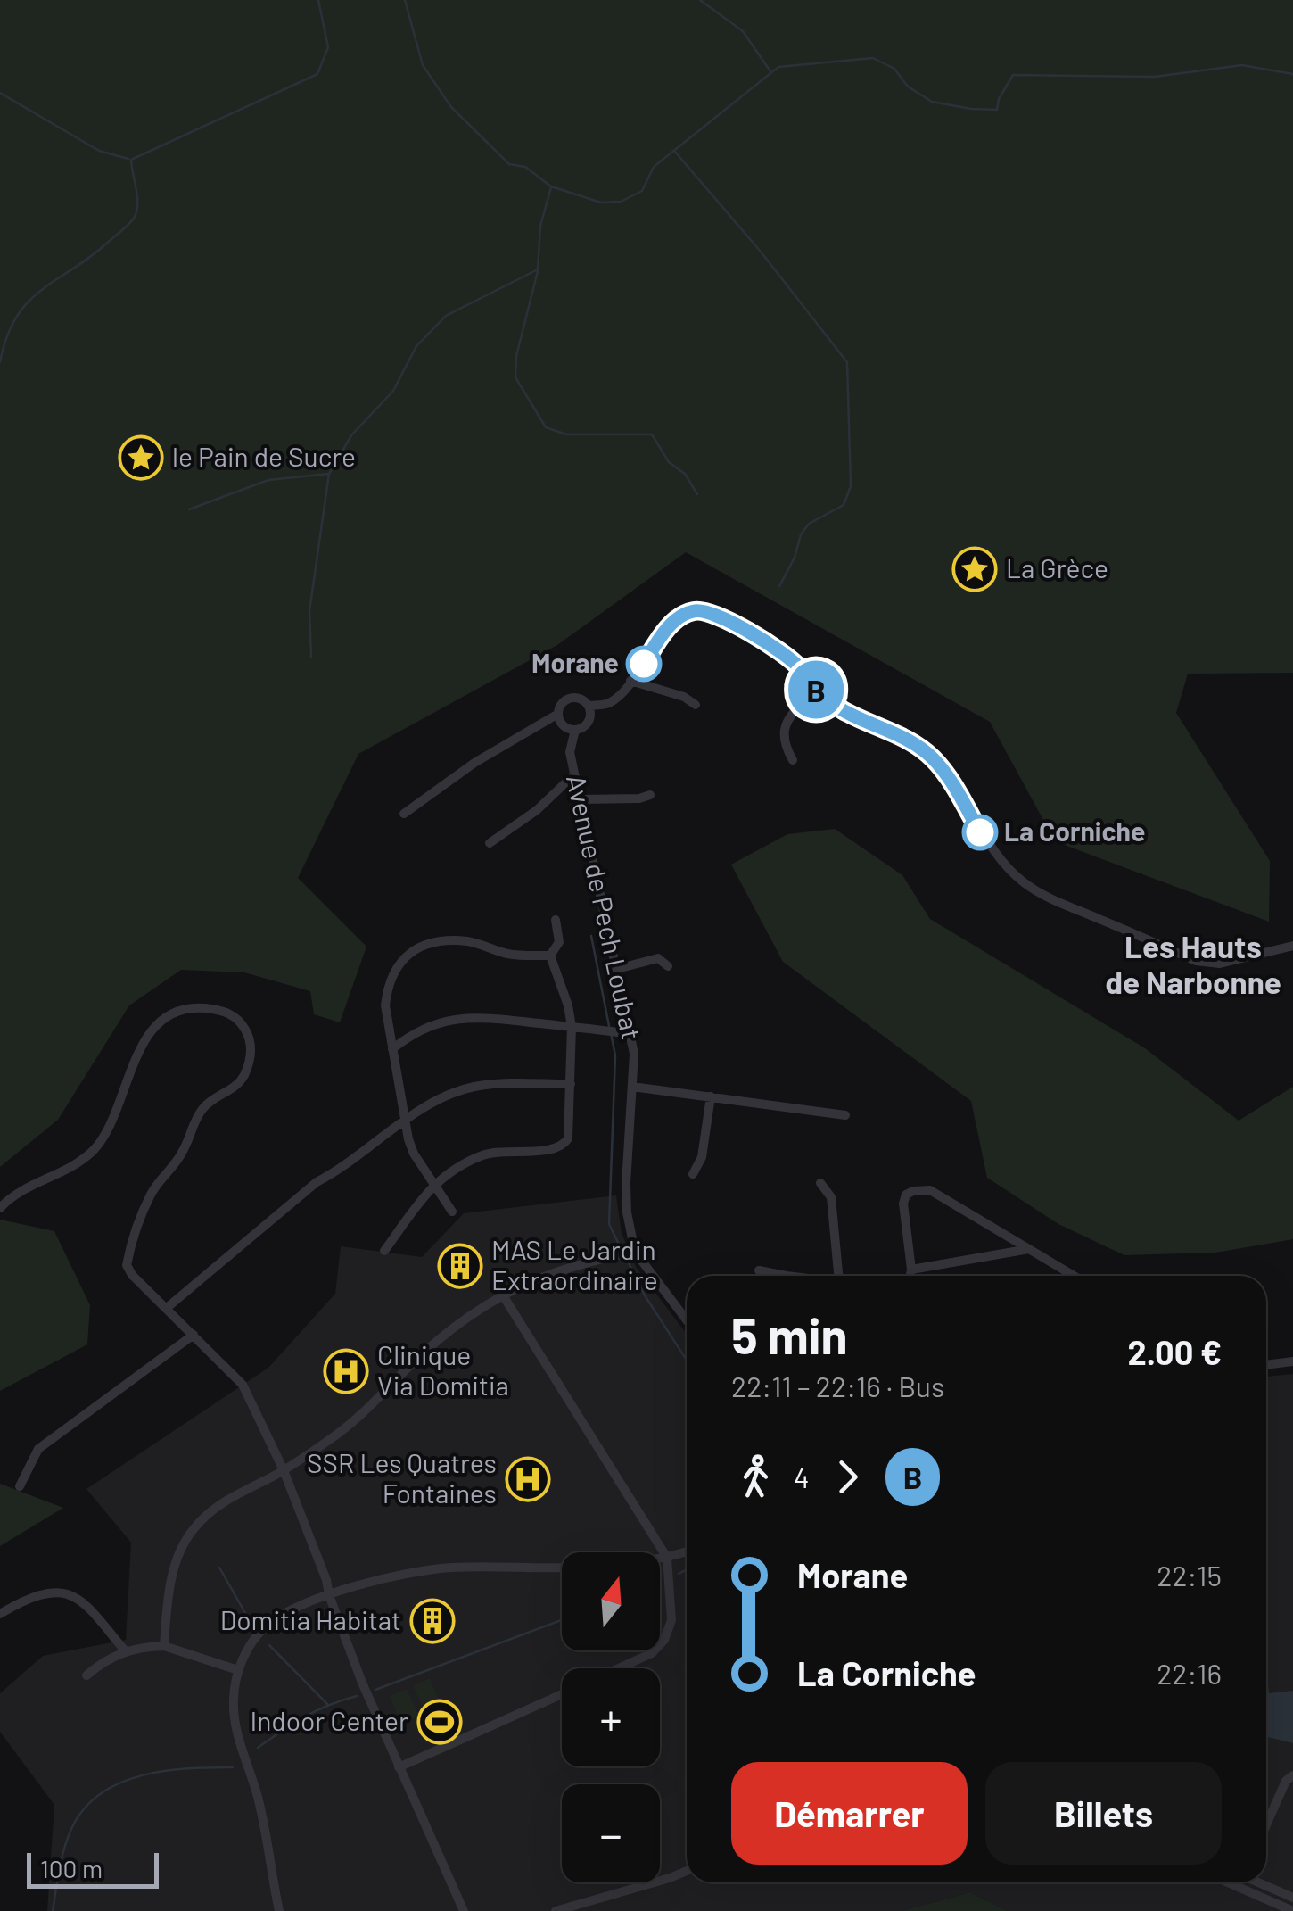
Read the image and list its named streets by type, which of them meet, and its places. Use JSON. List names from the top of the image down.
{
  "streets": {
    "street": ["Avenue de Pech Loubat"]
  },
  "districts": ["Les Hauts de Narbonne"],
  "places": {
    "place": ["le Pain de Sucre", "La Grèce"],
    "other": ["Morane", "La Corniche"],
    "building": ["MAS Le Jardin Extraordinaire", "Domitia Habitat"],
    "hospital": ["Clinique Via Domitia", "SSR Les Quatres Fontaines"],
    "sports": ["Indoor Center"]
  },
  "lines": ["bus line B"],
  "scale_bar": "100 m",
  "north": "top",
  "page": {
    "on_map": "B",
    "heading": ["5 min", "22:11 – 22:16 · Bus", "2.00 €"],
    "legs": ["4", "B"],
    "list": [
      {
        "name": "Morane",
        "value": "22:15"
      },
      {
        "name": "La Corniche",
        "value": "22:16"
      }
    ],
    "map_buttons": ["+", "−"],
    "buttons": ["Démarrer", "Billets"],
    "scale": "100 m"
  }
}
